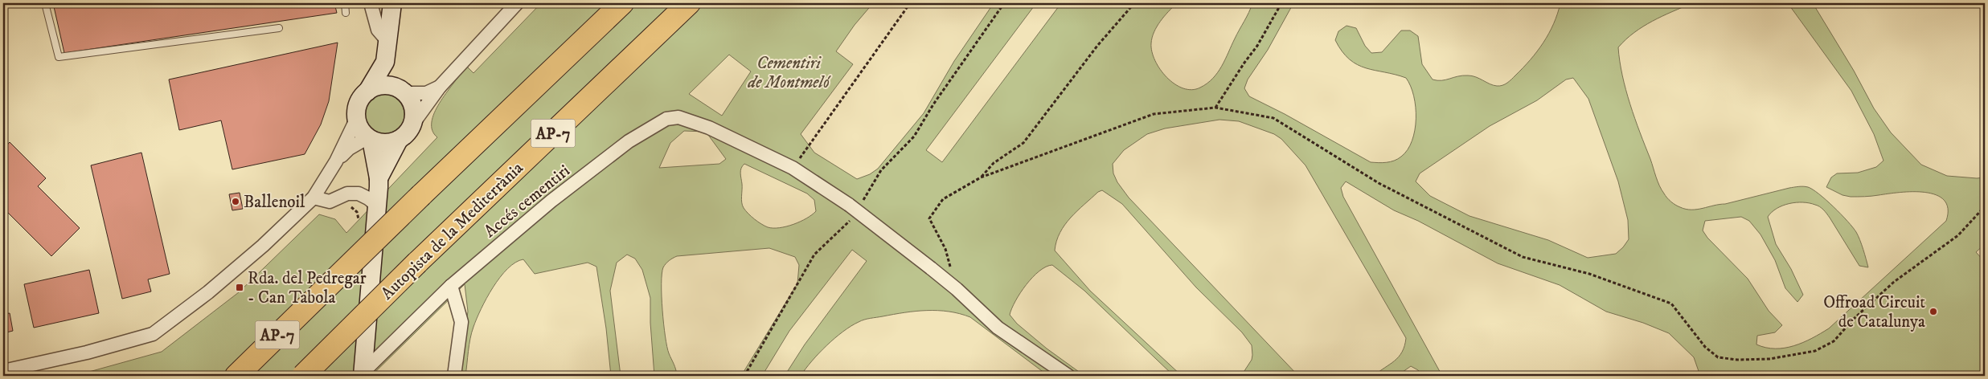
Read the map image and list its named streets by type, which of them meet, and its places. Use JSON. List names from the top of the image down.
{
  "streets": {
    "highway": ["AP-7", "Autopista de la Mediterrània"],
    "street": ["Accés cementiri"]
  },
  "parks": ["Cementiri de Montmeló"],
  "places": {
    "other": ["Ballenoil", "Offroad Circuit de Catalunya"],
    "transit": ["Rda. del Pedregar - Can Tabola"]
  }
}
